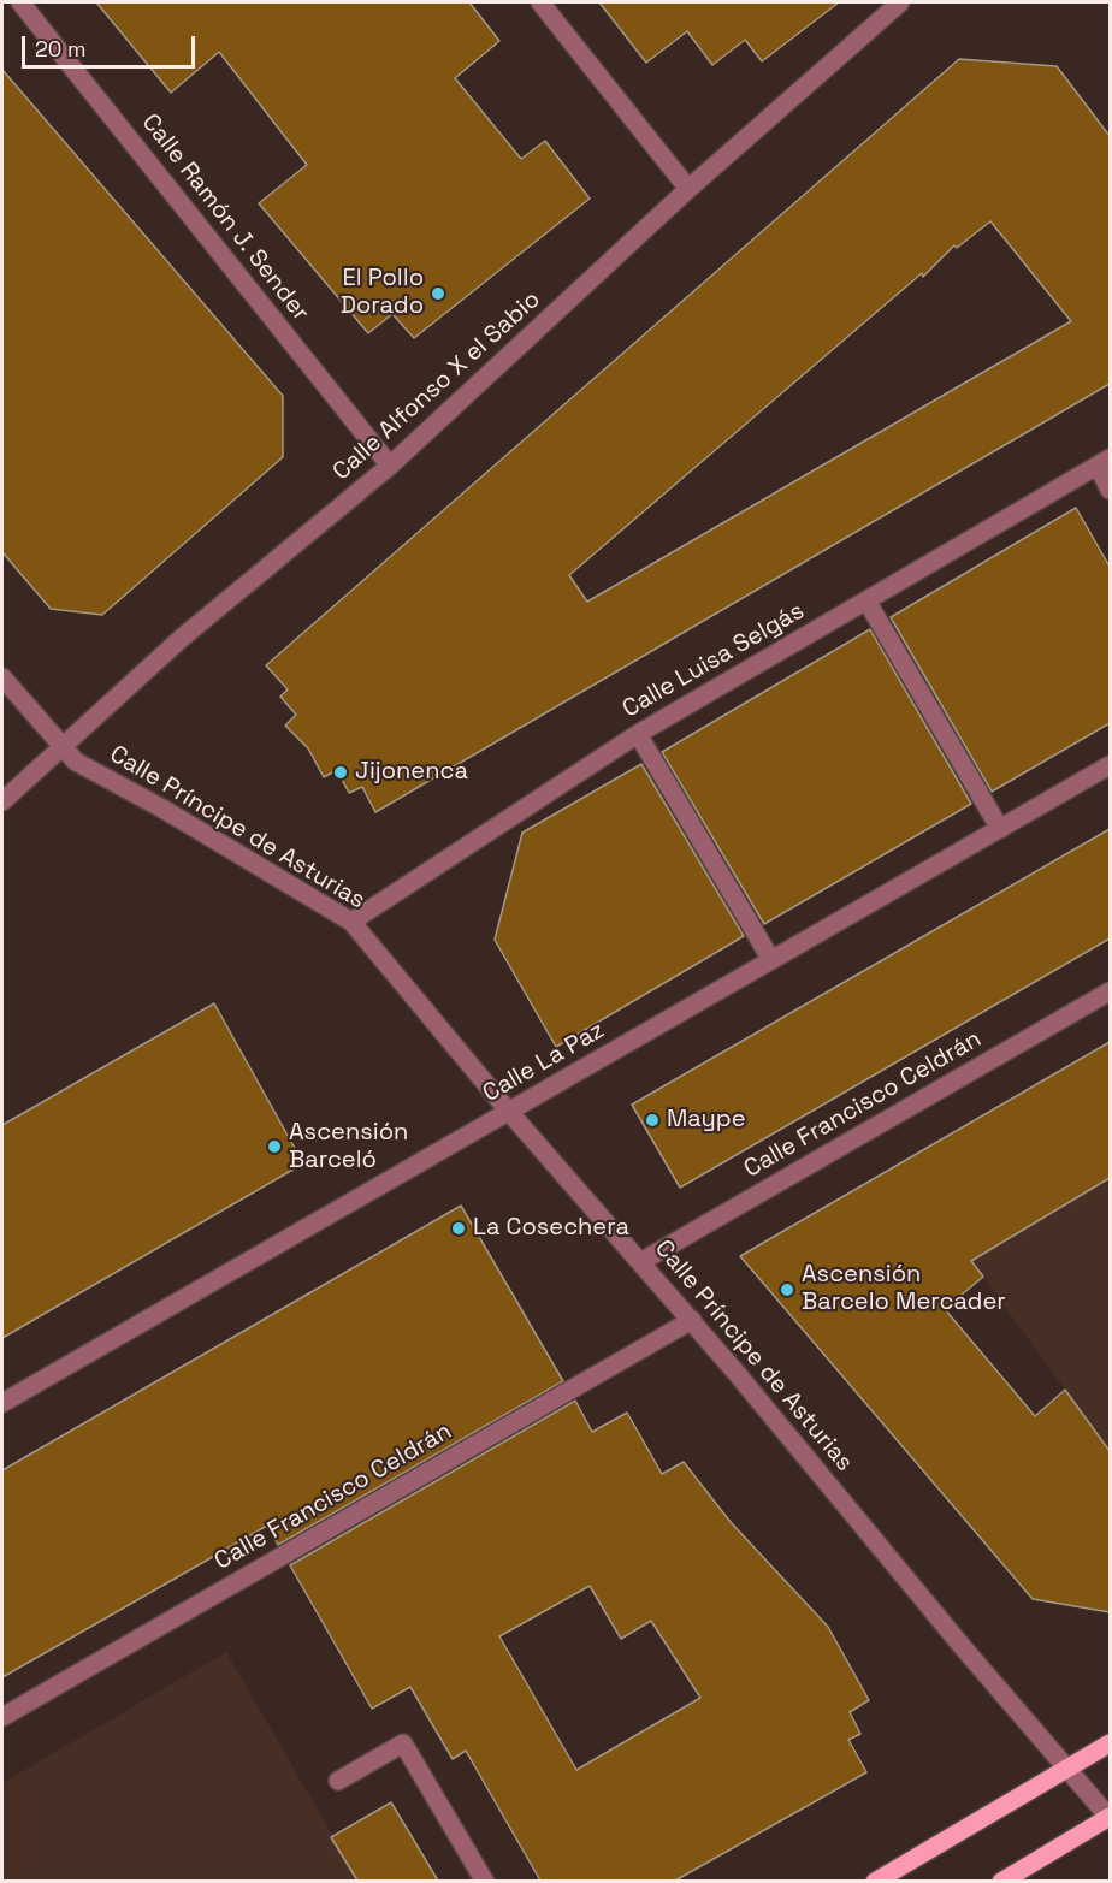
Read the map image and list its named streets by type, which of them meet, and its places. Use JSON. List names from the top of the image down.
{
  "streets": {
    "street": [
      "Calle Ramón J. Sender",
      "Calle Alfonso X el Sabio",
      "Calle Luisa Selgás",
      "Calle Príncipe de Asturias",
      "Calle La Paz",
      "Calle Francisco Celdrán"
    ]
  },
  "crossings": [
    ["Calle Ramón J. Sender", "Calle Alfonso X el Sabio"],
    ["Calle Alfonso X el Sabio", "Calle Príncipe de Asturias"],
    ["Calle Luisa Selgás", "Calle Príncipe de Asturias"],
    ["Calle Príncipe de Asturias", "Calle La Paz"],
    ["Calle Príncipe de Asturias", "Calle Francisco Celdrán"]
  ],
  "places": [
    "El Pollo Dorado",
    "Jijonenca",
    "Maype",
    "Ascensión Barceló",
    "La Cosechera",
    "Ascensión Barcelo Mercader"
  ],
  "scale_bar": "20 m"
}
